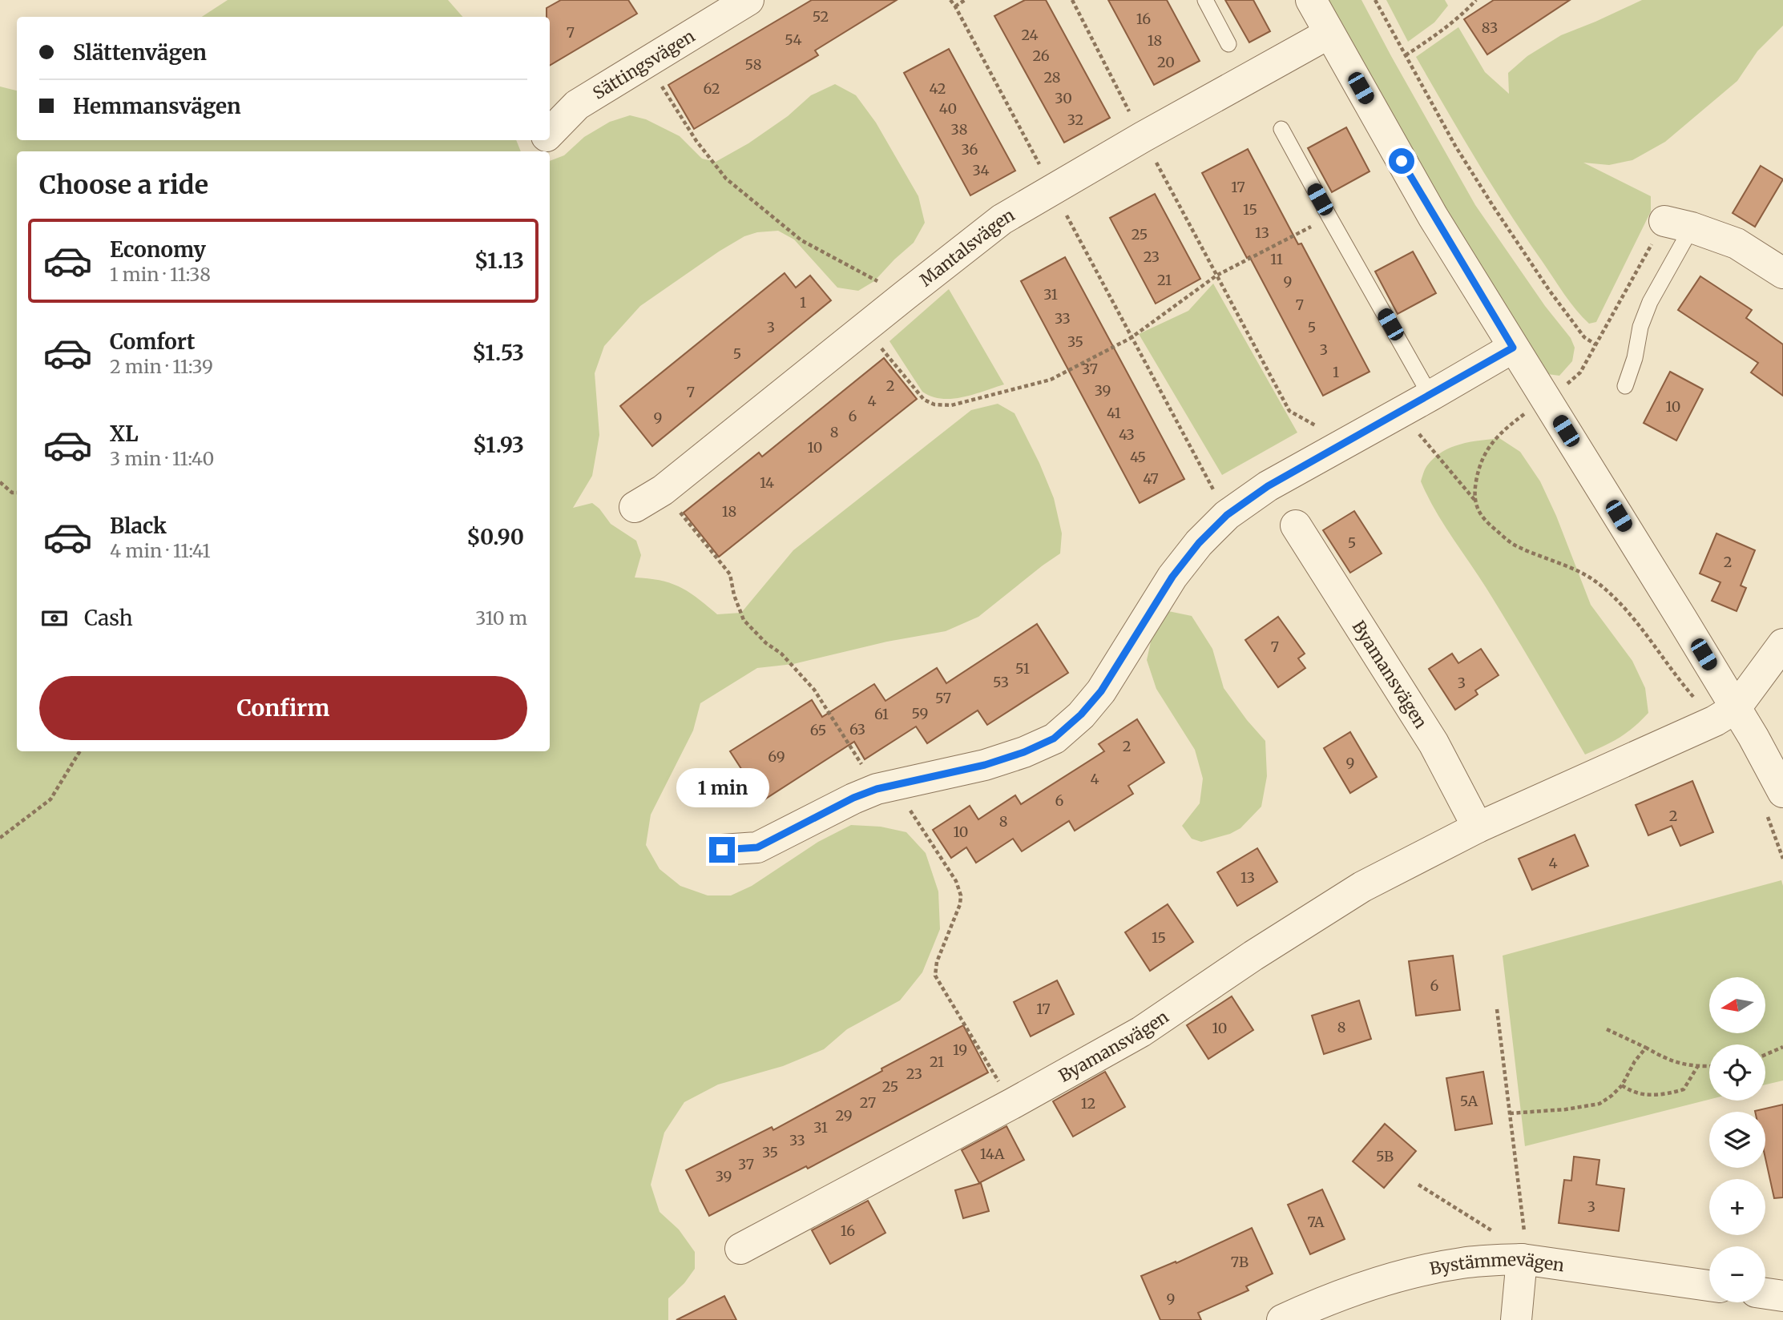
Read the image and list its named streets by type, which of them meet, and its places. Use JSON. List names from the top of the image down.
{
  "streets": {
    "street": [
      "Sättingsvägen",
      "Mantalsvägen",
      "Byamansvägen",
      "Bystämmevägen"
    ]
  },
  "house_numbers": [
    "52",
    "16",
    "83",
    "7",
    "24",
    "54",
    "18",
    "26",
    "20",
    "58",
    "28",
    "62",
    "42",
    "30",
    "40",
    "32",
    "38",
    "36",
    "34",
    "17",
    "15",
    "13",
    "25",
    "23",
    "11",
    "21",
    "9",
    "31",
    "1",
    "7",
    "33",
    "3",
    "5",
    "35",
    "3",
    "5",
    "37",
    "1",
    "2",
    "39",
    "7",
    "4",
    "10",
    "41",
    "6",
    "9",
    "8",
    "43",
    "10",
    "45",
    "47",
    "14",
    "18",
    "5",
    "2",
    "7",
    "51",
    "53",
    "3",
    "57",
    "59",
    "61",
    "63",
    "65",
    "2",
    "69",
    "9",
    "4",
    "6",
    "2",
    "8",
    "10",
    "4",
    "13",
    "15",
    "6",
    "17",
    "8",
    "10",
    "19",
    "21",
    "23",
    "25",
    "5A",
    "27",
    "12",
    "29",
    "31",
    "33",
    "35",
    "14A",
    "5B",
    "37",
    "39",
    "3",
    "7A",
    "16",
    "7B",
    "9"
  ],
  "north": "left",
  "page": {
    "banner": ["Slättenvägen", "Hemmansvägen"],
    "heading": "Choose a ride",
    "list": [
      {
        "name": "Economy",
        "note": "1 min · 11:38",
        "value": "$1.13"
      },
      {
        "name": "Comfort",
        "note": "2 min · 11:39",
        "value": "$1.53"
      },
      {
        "name": "XL",
        "note": "3 min · 11:40",
        "value": "$1.93"
      },
      {
        "name": "Black",
        "note": "4 min · 11:41",
        "value": "$0.90"
      }
    ],
    "pay": ["Cash", "310 m"],
    "buttons": "Confirm",
    "bubble": "1 min",
    "map_buttons": ["+", "−"]
  }
}
